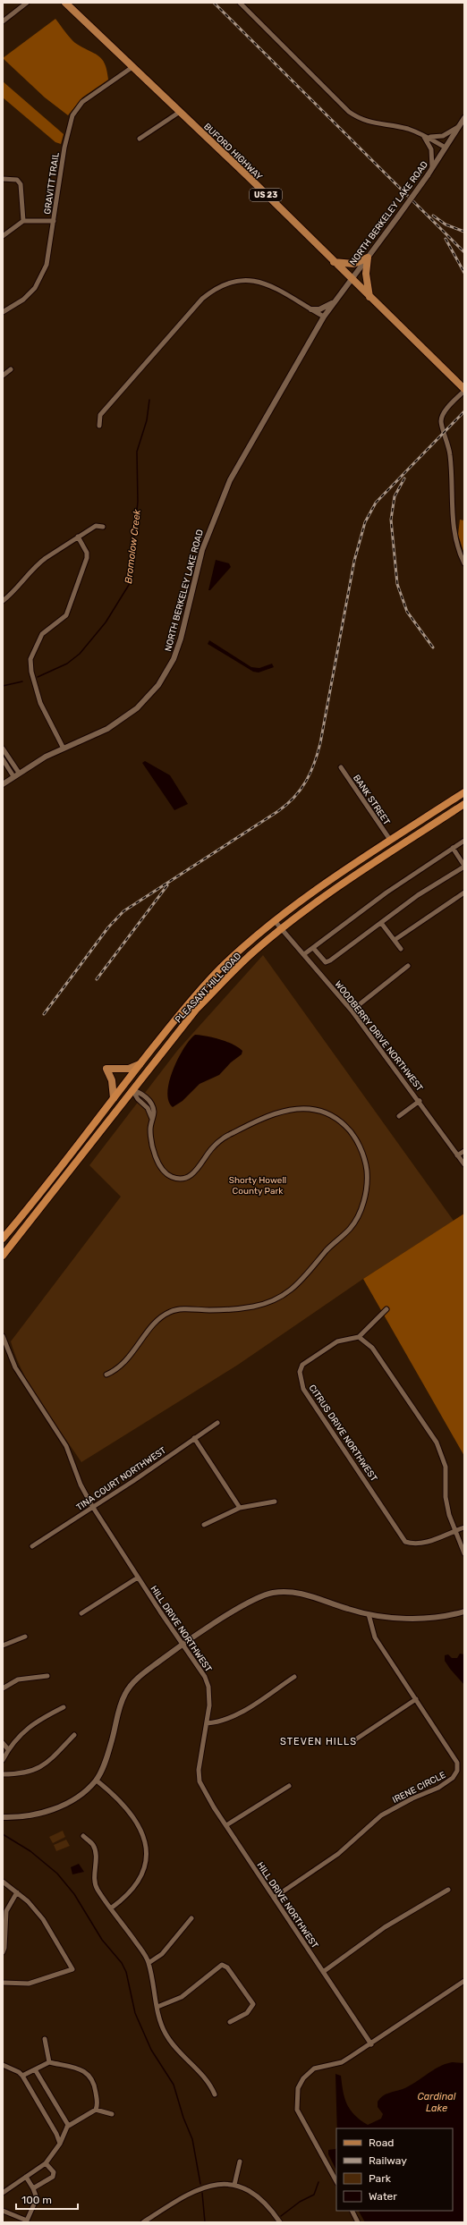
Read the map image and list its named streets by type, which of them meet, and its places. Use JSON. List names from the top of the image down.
{
  "streets": {
    "highway": ["PLEASANT HILL ROAD"],
    "main road": ["BUFORD HIGHWAY", "US 23"],
    "street": [
      "GRAVITT TRAIL",
      "NORTH BERKELEY LAKE ROAD",
      "BANK STREET",
      "WOODBERRY DRIVE NORTHWEST",
      "CITRUS DRIVE NORTHWEST",
      "TINA COURT NORTHWEST",
      "HILL DRIVE NORTHWEST",
      "IRENE CIRCLE"
    ]
  },
  "crossings": [
    ["BUFORD HIGHWAY", "GRAVITT TRAIL"],
    ["BUFORD HIGHWAY", "NORTH BERKELEY LAKE ROAD"],
    ["BANK STREET", "PLEASANT HILL ROAD"],
    ["PLEASANT HILL ROAD", "WOODBERRY DRIVE NORTHWEST"],
    ["TINA COURT NORTHWEST", "HILL DRIVE NORTHWEST"],
    ["HILL DRIVE NORTHWEST", "IRENE CIRCLE"]
  ],
  "districts": ["STEVEN HILLS"],
  "water": ["Bromolow Creek", "Cardinal Lake"],
  "parks": ["Shorty Howell County Park"],
  "legend": [
    "Road",
    "Railway",
    "Park",
    "Water"
  ],
  "scale_bar": "100 m"
}
